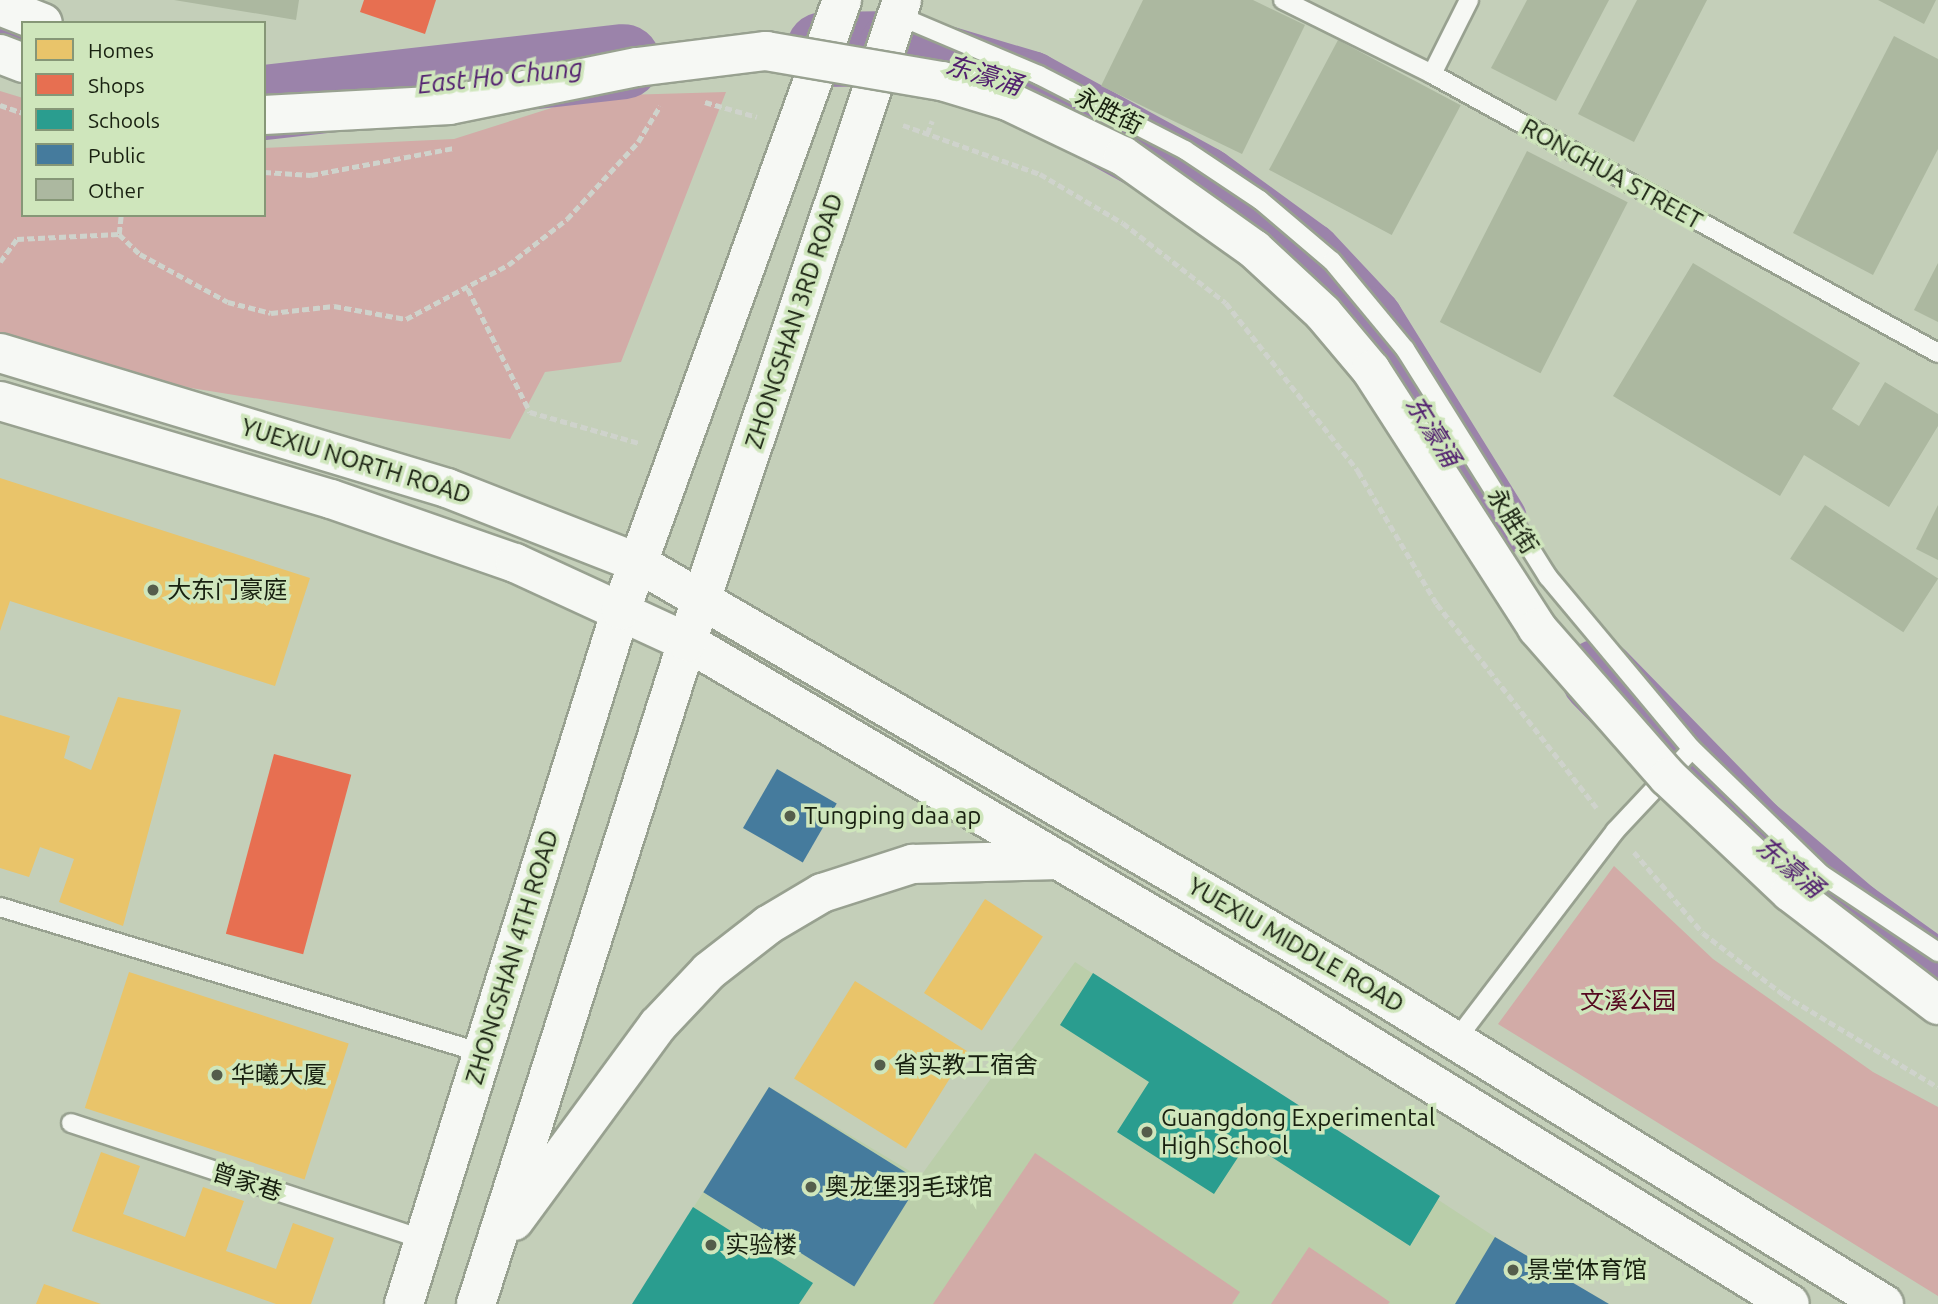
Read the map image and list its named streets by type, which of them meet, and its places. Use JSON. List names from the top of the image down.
{
  "streets": {
    "main road": [
      "ZHONGSHAN 3RD ROAD",
      "YUEXIU NORTH ROAD",
      "YUEXIU MIDDLE ROAD",
      "ZHONGSHAN 4TH ROAD"
    ],
    "lane": ["永胜街", "RONGHUA STREET", "曾家巷"]
  },
  "crossings": [
    ["永胜街", "ZHONGSHAN 3RD ROAD"],
    ["ZHONGSHAN 3RD ROAD", "YUEXIU NORTH ROAD"],
    ["ZHONGSHAN 3RD ROAD", "YUEXIU MIDDLE ROAD"],
    ["YUEXIU NORTH ROAD", "YUEXIU MIDDLE ROAD"],
    ["YUEXIU NORTH ROAD", "ZHONGSHAN 4TH ROAD"],
    ["ZHONGSHAN 4TH ROAD", "曾家巷"]
  ],
  "water": ["东濠涌", "East Ho Chung"],
  "parks": ["文溪公园"],
  "places": [
    "大东门豪庭",
    "Tungping daa ap",
    "省实教工宿舍",
    "华曦大厦",
    "Guangdong Experimental High School",
    "奥龙堡羽毛球馆",
    "实验楼",
    "景堂体育馆"
  ],
  "legend": [
    "Homes",
    "Shops",
    "Schools",
    "Public",
    "Other"
  ]
}
